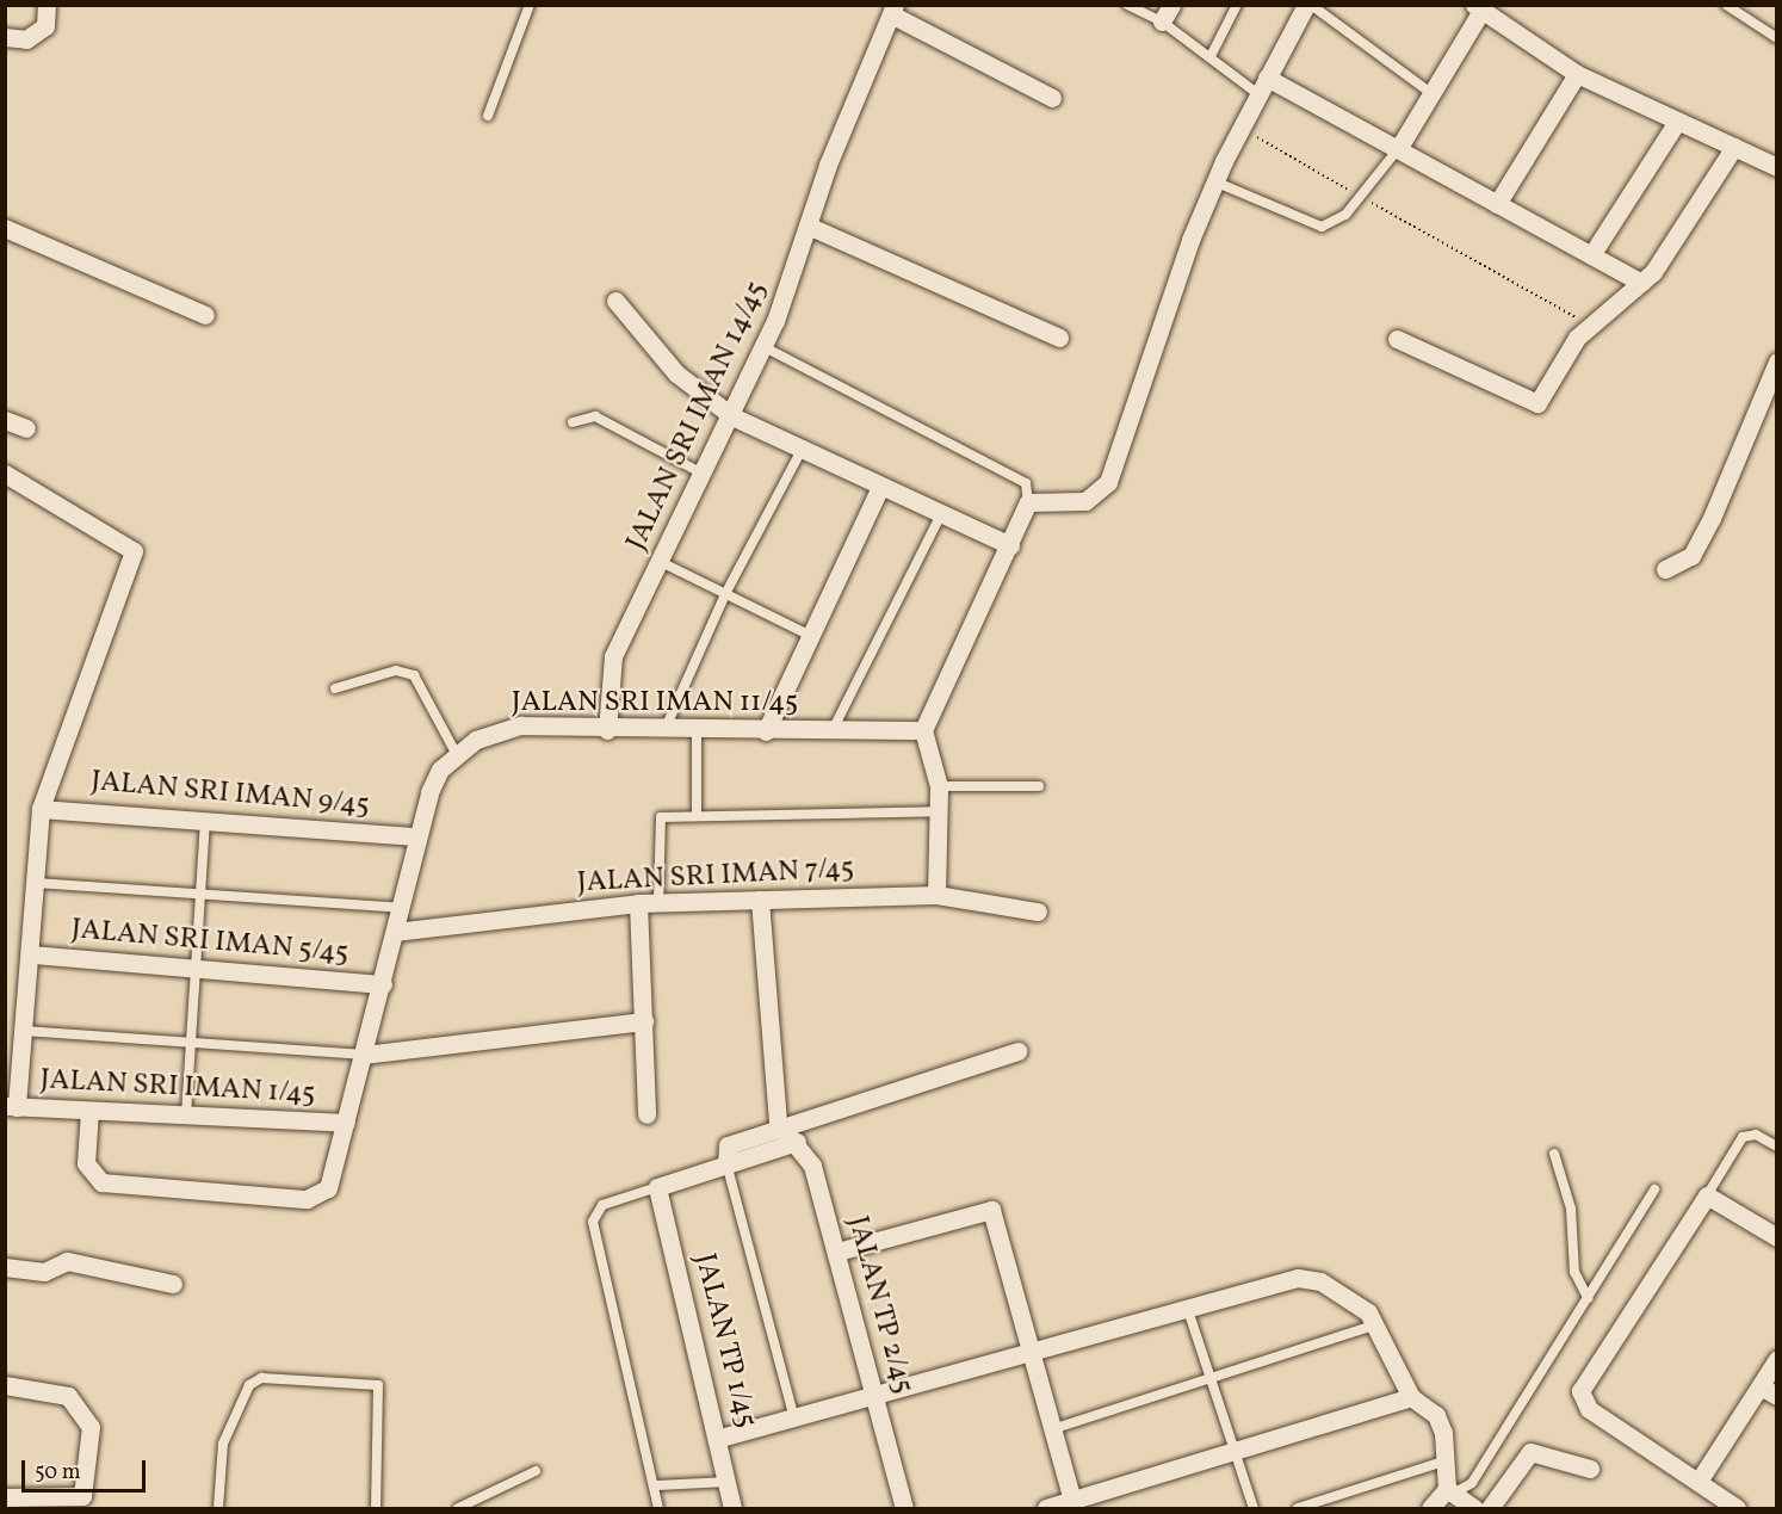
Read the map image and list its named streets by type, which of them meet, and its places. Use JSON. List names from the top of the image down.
{
  "streets": {
    "street": [
      "JALAN SRI IMAN 14/45",
      "JALAN SRI IMAN 11/45",
      "JALAN SRI IMAN 9/45",
      "JALAN SRI IMAN 7/45",
      "JALAN SRI IMAN 5/45",
      "JALAN SRI IMAN 1/45",
      "JALAN TP 2/45",
      "JALAN TP 1/45"
    ]
  },
  "crossings": [
    ["JALAN SRI IMAN 14/45", "JALAN SRI IMAN 11/45"]
  ],
  "scale_bar": "50 m"
}
